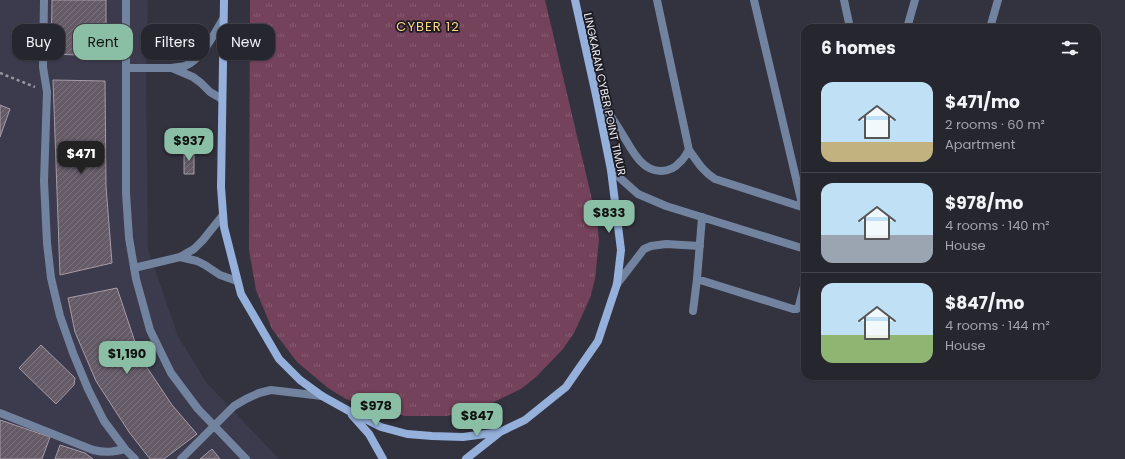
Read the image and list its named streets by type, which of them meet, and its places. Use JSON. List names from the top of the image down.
{
  "streets": {
    "main road": ["LINGKARAN CYBER POINT TIMUR"]
  },
  "districts": ["CYBER 12"],
  "page": {
    "chip": [
      "Buy",
      "Rent",
      "Filters",
      "New"
    ],
    "heading": "6 homes",
    "list": [
      {
        "name": "$471/mo",
        "note": "2 rooms · 60 m² · Apartment"
      },
      {
        "name": "$978/mo",
        "note": "4 rooms · 140 m² · House"
      },
      {
        "name": "$847/mo",
        "note": "4 rooms · 144 m² · House"
      }
    ],
    "price": [
      "$937",
      "$471",
      "$833",
      "$1,190",
      "$978",
      "$847"
    ]
  }
}
